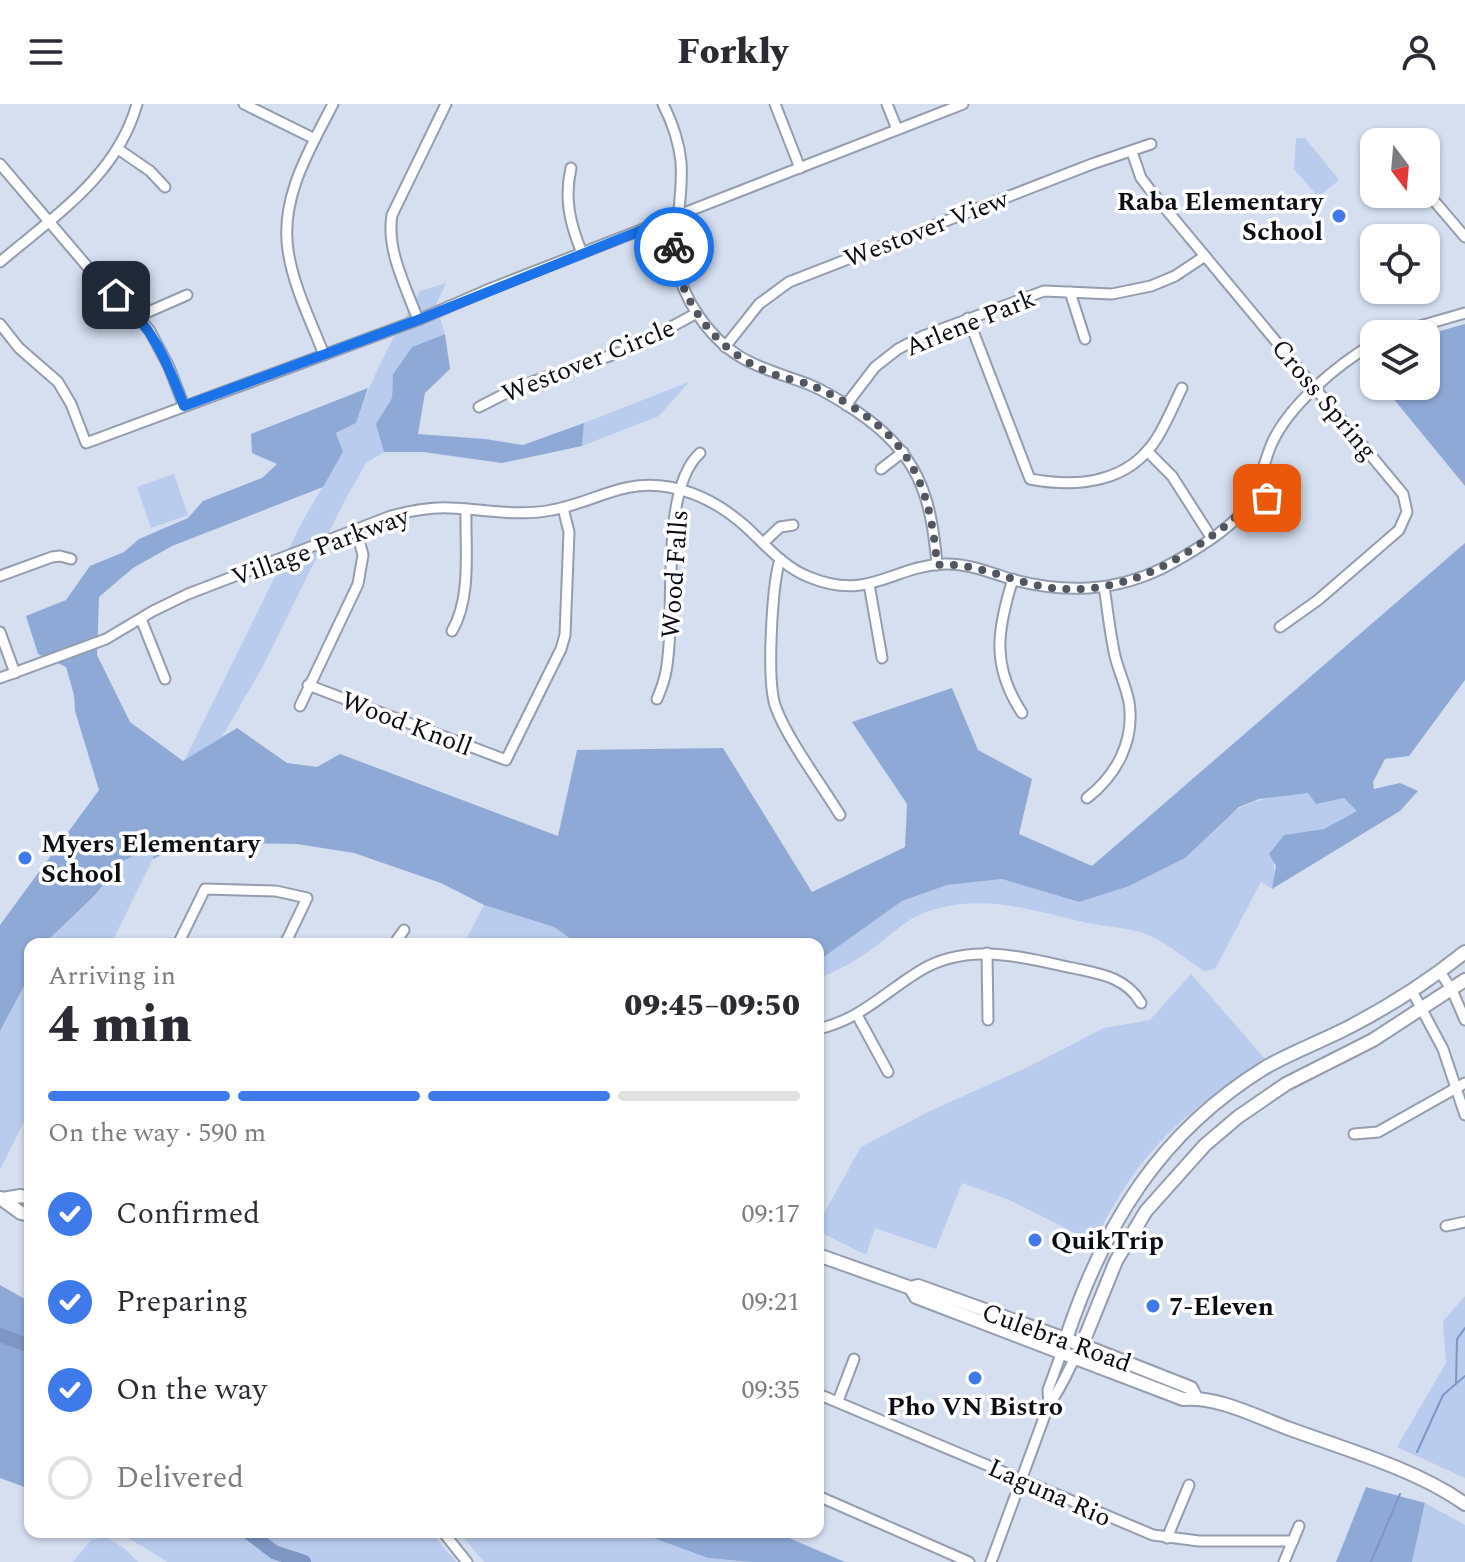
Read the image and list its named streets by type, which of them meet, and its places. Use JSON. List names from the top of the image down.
{
  "streets": {
    "main road": ["Culebra Road"],
    "street": [
      "Westover View",
      "Arlene Park",
      "Westover Circle",
      "Cross Spring",
      "Village Parkway",
      "Wood Falls",
      "Wood Knoll",
      "Laguna Rio"
    ]
  },
  "crossings": [
    ["Westover View", "Cross Spring"],
    ["Arlene Park", "Cross Spring"],
    ["Cross Spring", "Village Parkway"],
    ["Village Parkway", "Wood Falls"],
    ["Village Parkway", "Wood Knoll"]
  ],
  "places": [
    "Raba Elementary School",
    "Myers Elementary School",
    "QuikTrip",
    "7-Eleven",
    "Pho VN Bistro"
  ],
  "north": "bottom",
  "page": {
    "header": "Forkly",
    "heading": ["4 min", "Arriving in", "09:45–09:50"],
    "bar": "On the way · 590 m",
    "list": [
      ["Confirmed", "09:17"],
      ["Preparing", "09:21"],
      ["On the way", "09:35"],
      "Delivered"
    ]
  }
}
